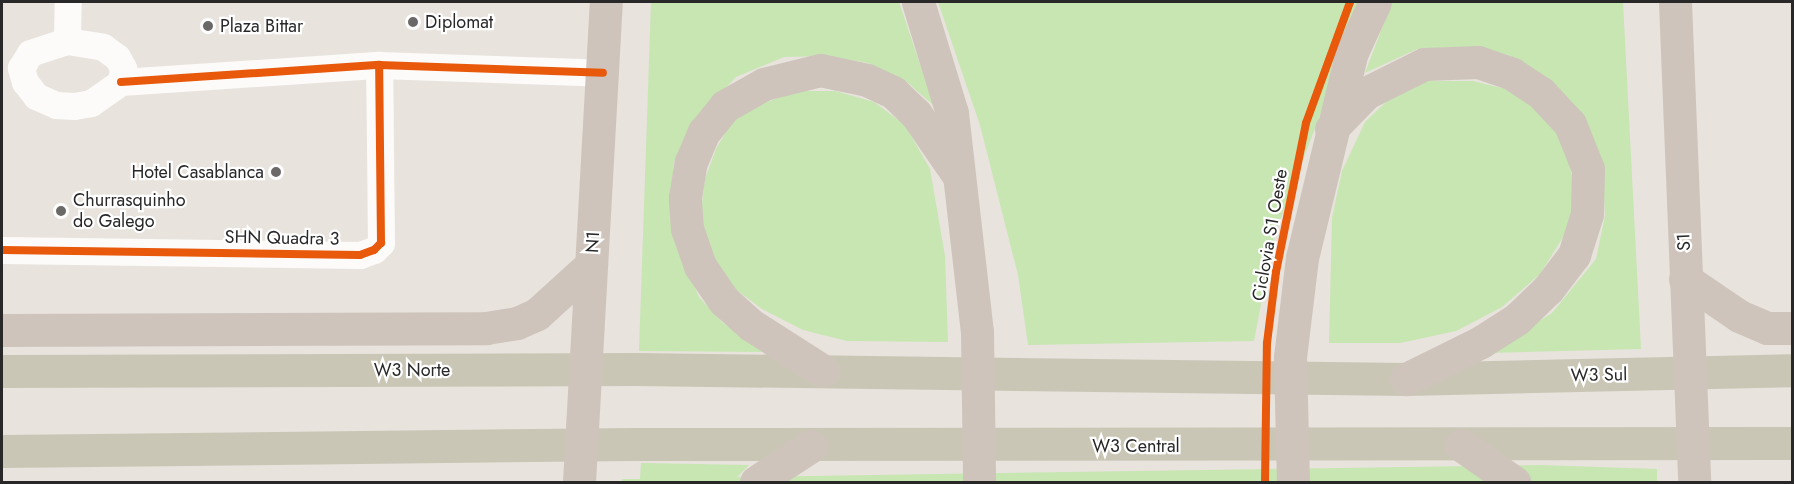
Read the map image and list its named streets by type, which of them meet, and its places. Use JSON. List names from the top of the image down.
{
  "streets": {
    "highway": ["N1", "S1"],
    "main road": ["W3 Norte", "W3 Sul", "W3 Central"],
    "street": ["SHN Quadra 3"],
    "cycle path": ["Ciclovia S1 Oeste"]
  },
  "places": [
    "Diplomat",
    "Plaza Bittar",
    "Hotel Casablanca",
    "Churrasquinho do Galego"
  ]
}
